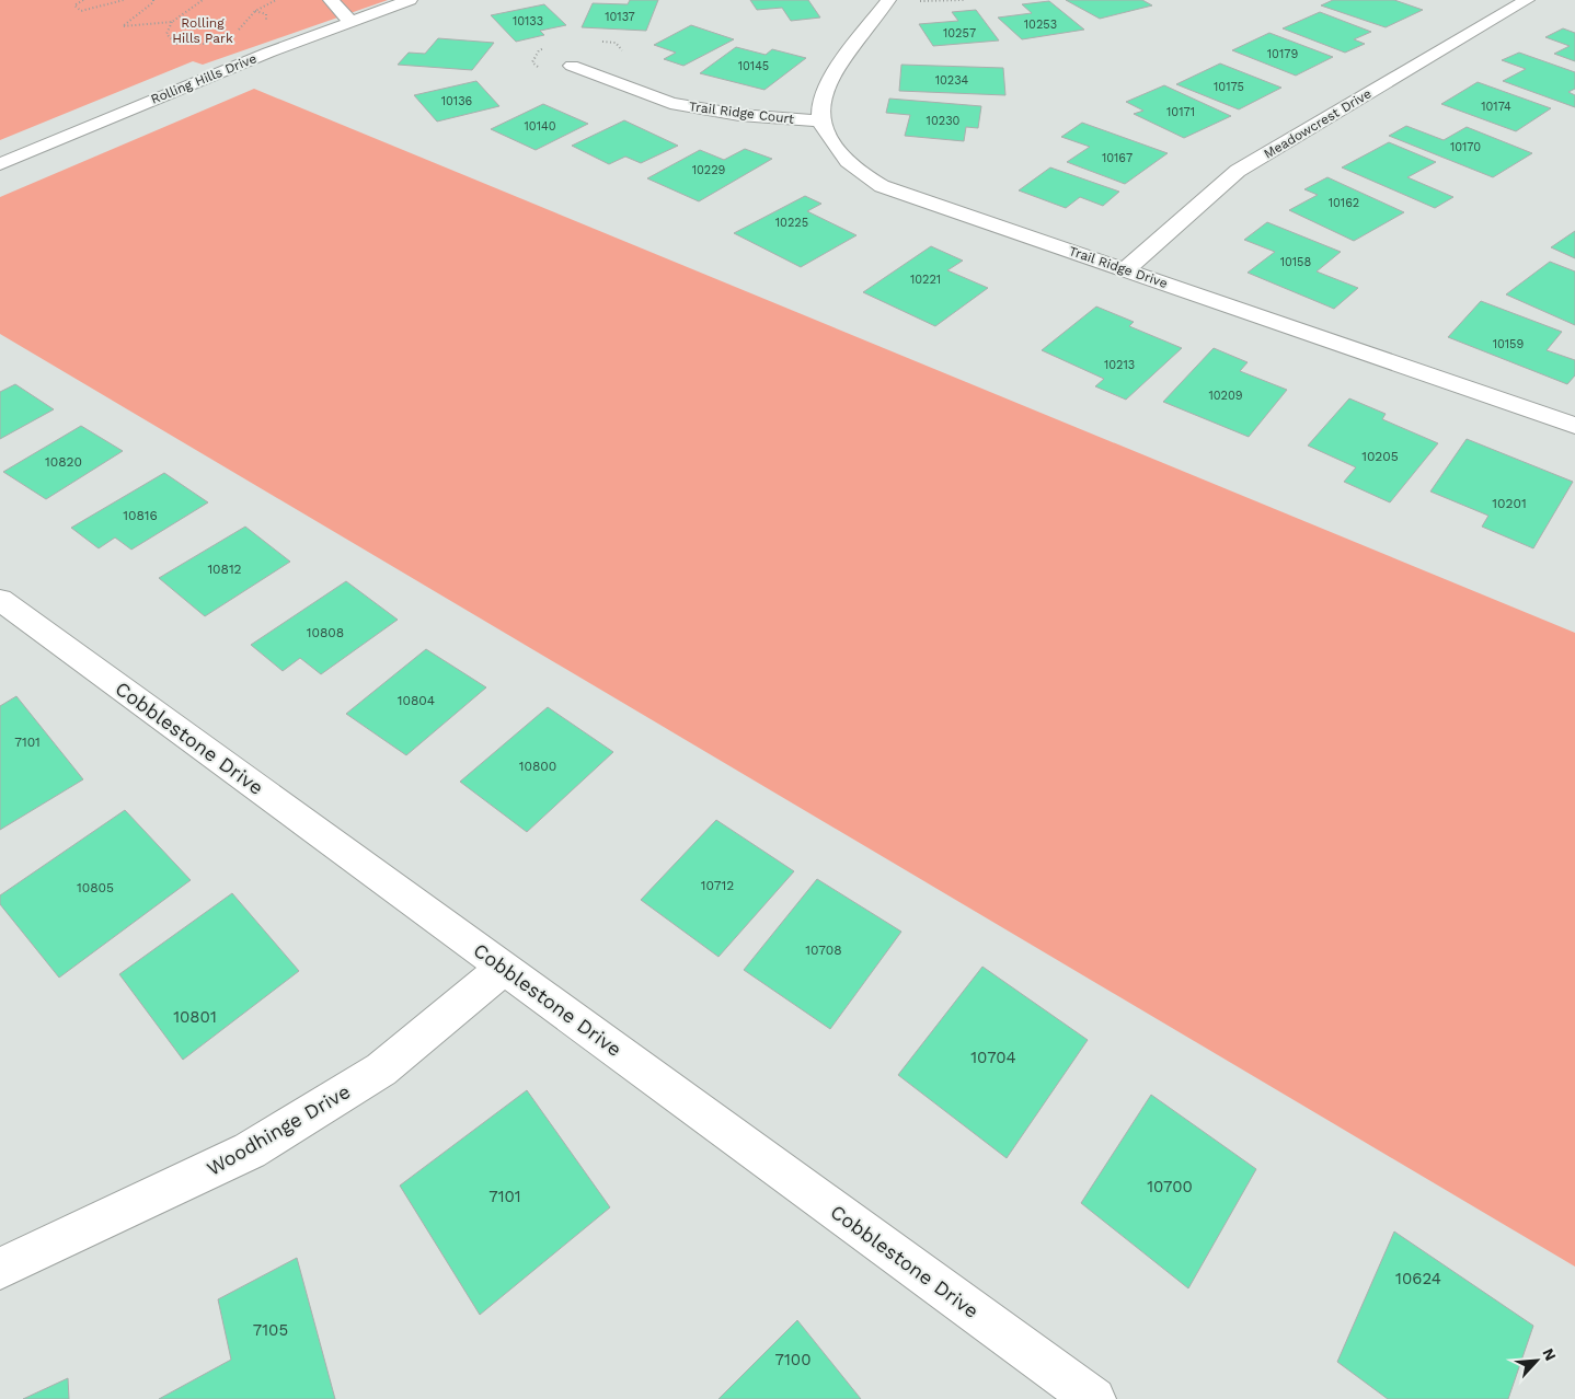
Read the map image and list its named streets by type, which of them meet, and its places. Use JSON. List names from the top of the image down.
{
  "streets": {
    "street": [
      "Rolling Hills Drive",
      "Trail Ridge Court",
      "Meadowcrest Drive",
      "Trail Ridge Drive",
      "Cobblestone Drive",
      "Woodhinge Drive"
    ]
  },
  "crossings": [
    ["Trail Ridge Court", "Trail Ridge Drive"],
    ["Meadowcrest Drive", "Trail Ridge Drive"],
    ["Cobblestone Drive", "Woodhinge Drive"]
  ],
  "parks": ["Rolling Hills Park"],
  "house_numbers": [
    "10137",
    "10133",
    "10253",
    "10257",
    "10179",
    "10145",
    "10234",
    "10175",
    "10136",
    "10174",
    "10171",
    "10230",
    "10140",
    "10170",
    "10167",
    "10229",
    "10162",
    "10225",
    "10158",
    "10221",
    "10159",
    "10213",
    "10209",
    "10205",
    "10820",
    "10201",
    "10816",
    "10812",
    "10808",
    "10804",
    "7101",
    "10800",
    "10712",
    "10805",
    "10708",
    "10801",
    "10704",
    "10700",
    "7101",
    "10624",
    "7105",
    "7100"
  ],
  "north": "top right"
}
